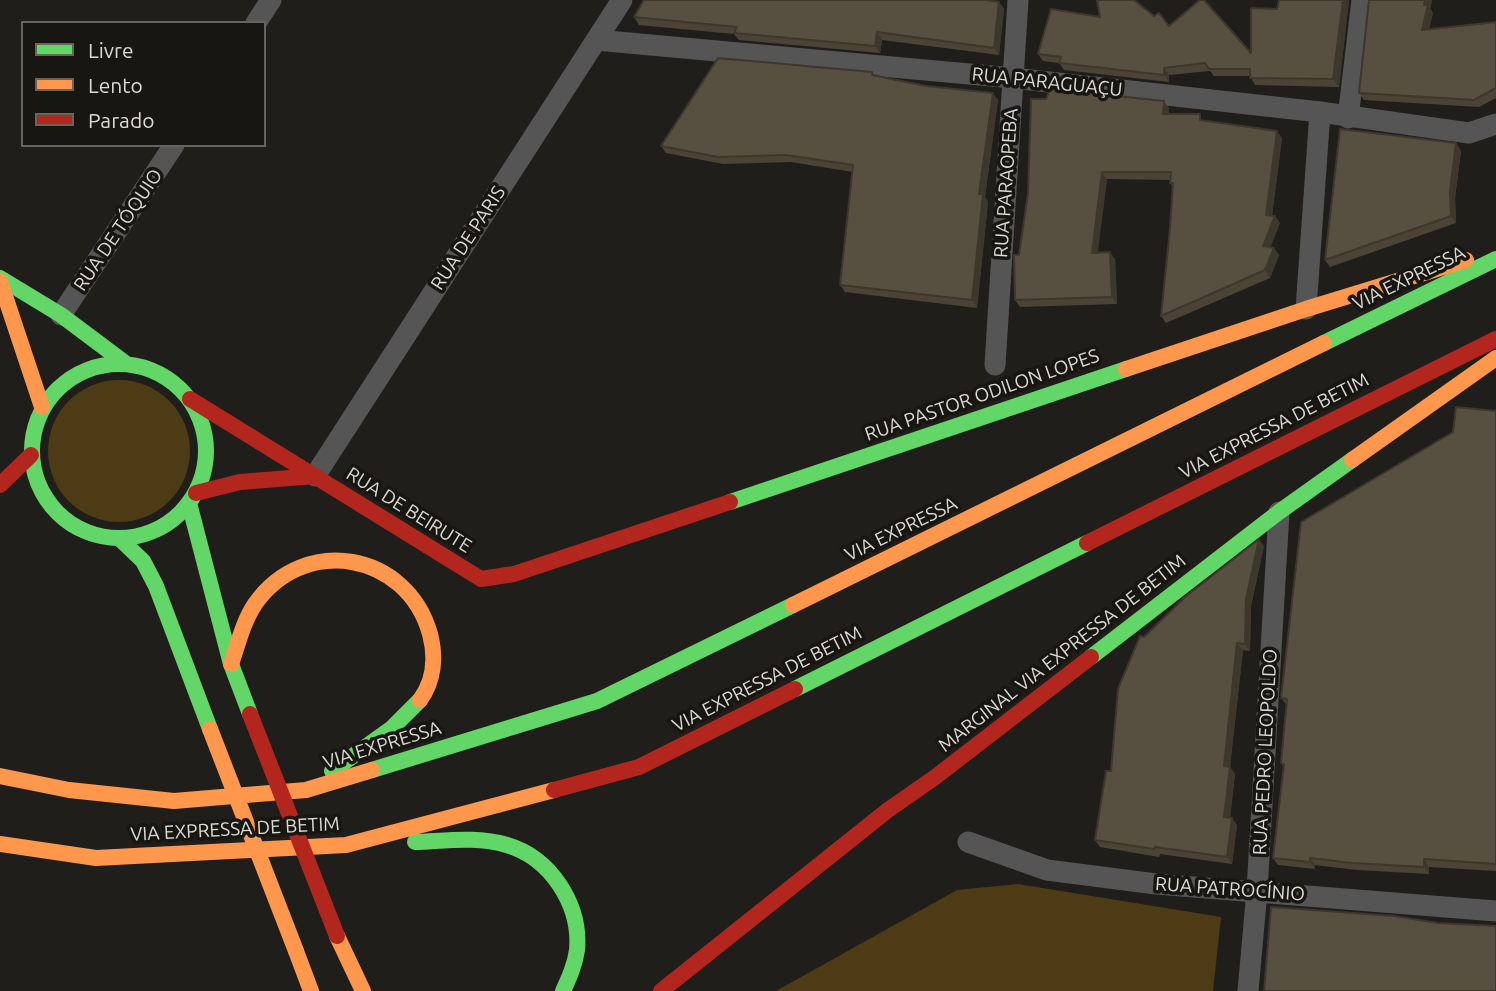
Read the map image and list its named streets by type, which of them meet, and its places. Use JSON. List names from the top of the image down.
{
  "streets": {
    "main road": [
      "VIA EXPRESSA",
      "RUA PASTOR ODILON LOPES",
      "VIA EXPRESSA DE BETIM",
      "RUA DE BEIRUTE",
      "MARGINAL VIA EXPRESSA DE BETIM"
    ],
    "street": [
      "RUA PARAGUAÇU",
      "RUA PARAOPEBA",
      "RUA DE TÓQUIO",
      "RUA DE PARIS",
      "RUA PEDRO LEOPOLDO",
      "RUA PATROCÍNIO"
    ]
  },
  "crossings": [
    ["RUA PARAGUAÇU", "RUA PARAOPEBA"],
    ["RUA PARAGUAÇU", "RUA DE PARIS"],
    ["RUA DE PARIS", "RUA DE BEIRUTE"],
    ["VIA EXPRESSA", "VIA EXPRESSA DE BETIM"],
    ["RUA PASTOR ODILON LOPES", "RUA DE BEIRUTE"],
    ["MARGINAL VIA EXPRESSA DE BETIM", "RUA PEDRO LEOPOLDO"],
    ["RUA PEDRO LEOPOLDO", "RUA PATROCÍNIO"]
  ],
  "legend": ["Livre", "Lento", "Parado"]
}
